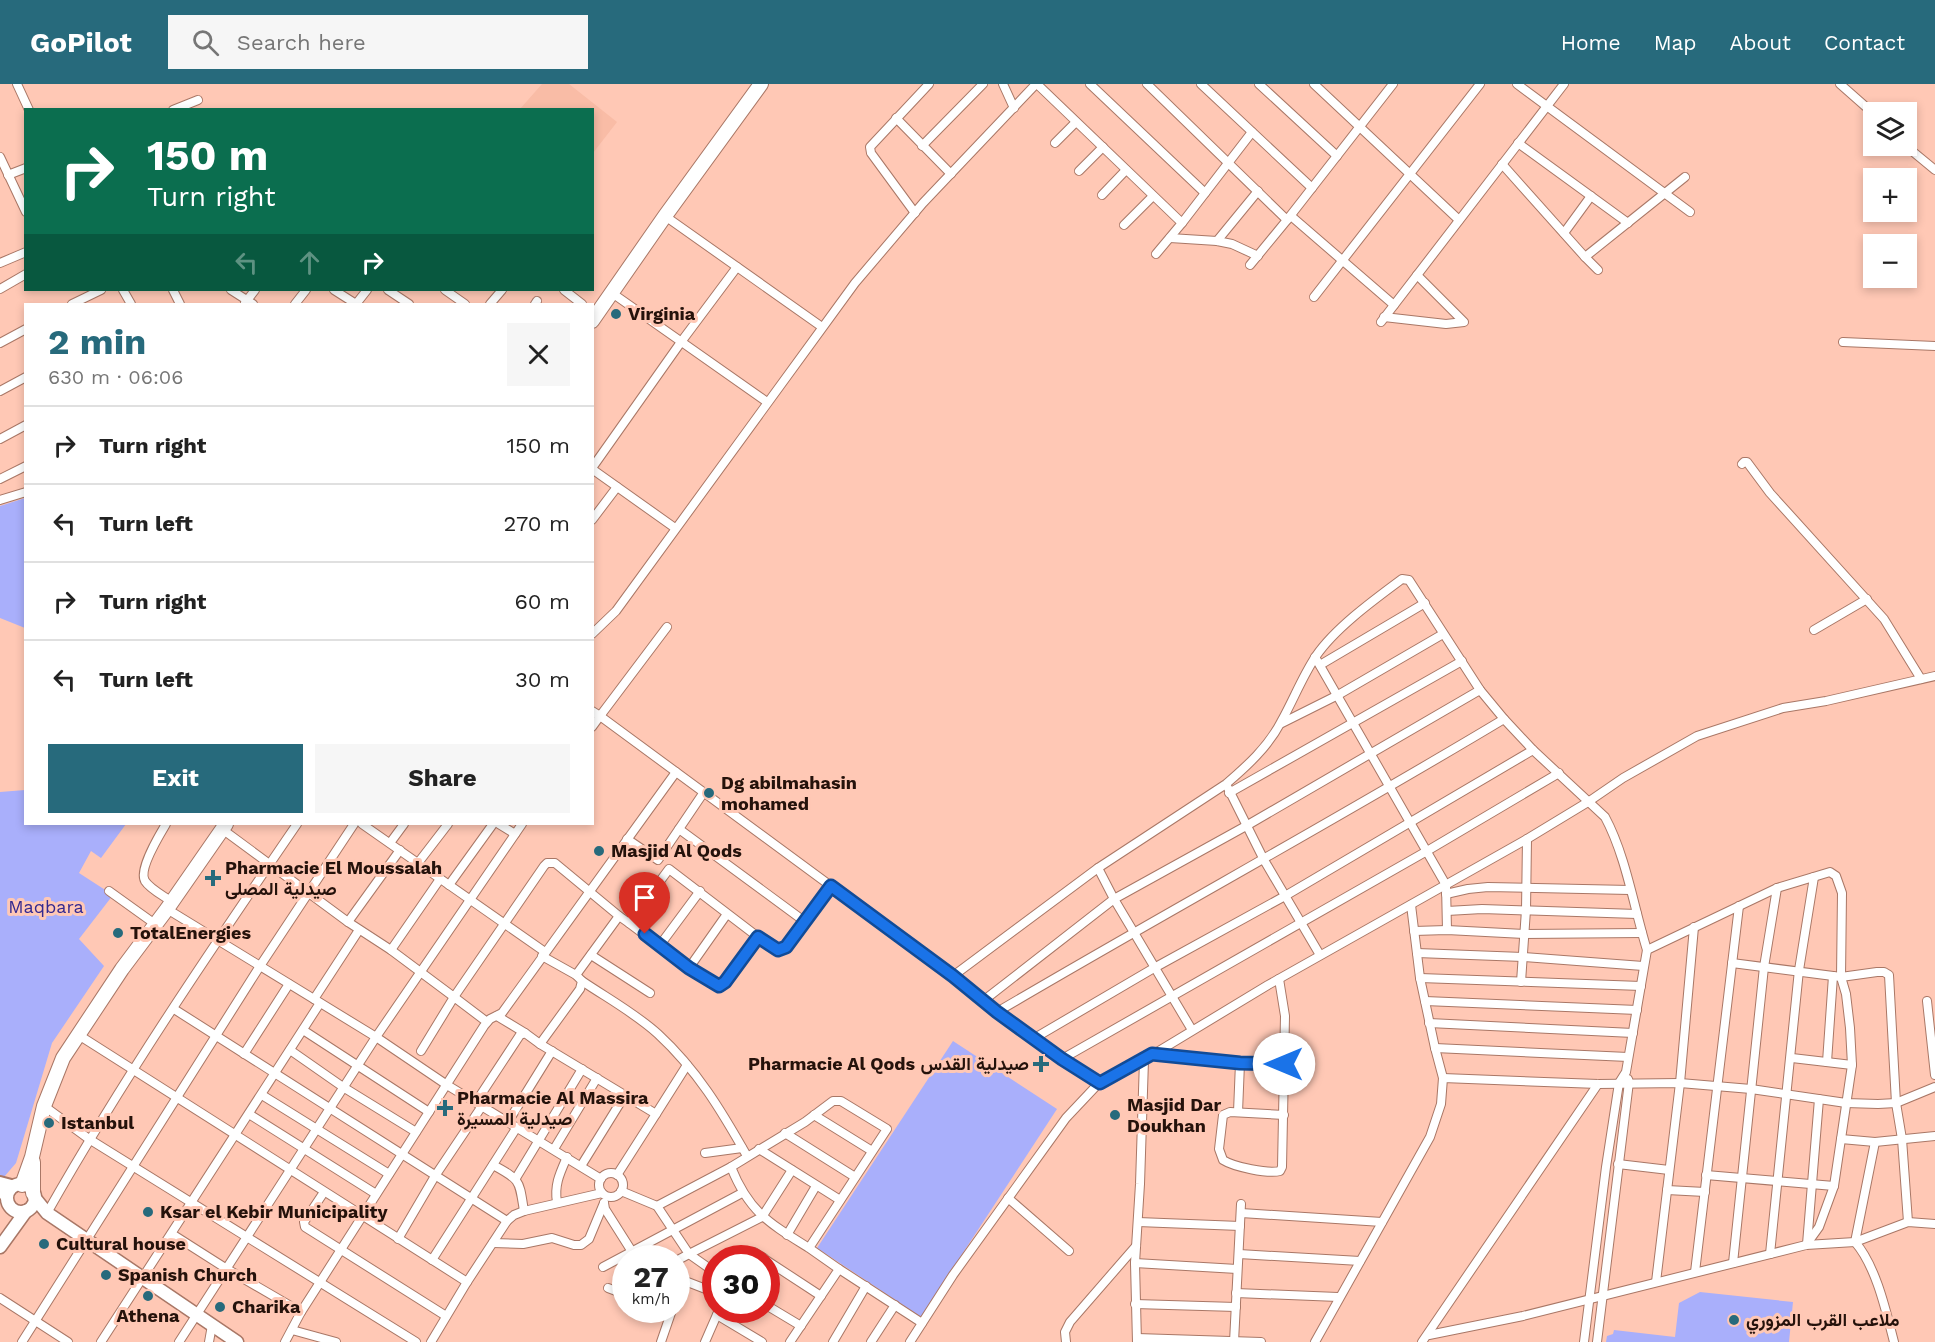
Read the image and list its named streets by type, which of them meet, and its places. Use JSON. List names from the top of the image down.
{
  "parks": ["Maqbara"],
  "places": {
    "other": [
      "Virginia",
      "Dg abilmahasin mohamed",
      "Masjid Al Qods",
      "TotalEnergies",
      "Masjid Dar Doukhan",
      "Istanbul",
      "Ksar el Kebir Municipality",
      "Cultural house",
      "Spanish Church",
      "Athena",
      "Charika",
      "ملاعب القرب المزوري"
    ],
    "health": ["Pharmacie El Moussalah صيدلية المصلى", "Pharmacie Al Qods صيدلية القدس", "Pharmacie Al Massira صيدلية المسيرة"]
  },
  "page": {
    "header": "GoPilot",
    "search": "Search here",
    "nav": [
      "Home",
      "Map",
      "About",
      "Contact"
    ],
    "map_buttons": ["+", "−"],
    "turn": ["150 m", "Turn right"],
    "heading": ["2 min", "630 m · 06:06"],
    "list": [
      {
        "name": "Turn right",
        "value": "150 m"
      },
      {
        "name": "Turn left",
        "value": "270 m"
      },
      {
        "name": "Turn right",
        "value": "60 m"
      },
      {
        "name": "Turn left",
        "value": "30 m"
      }
    ],
    "buttons": ["Exit", "Share"],
    "speed": "27 km/h",
    "limit": "30"
  }
}
